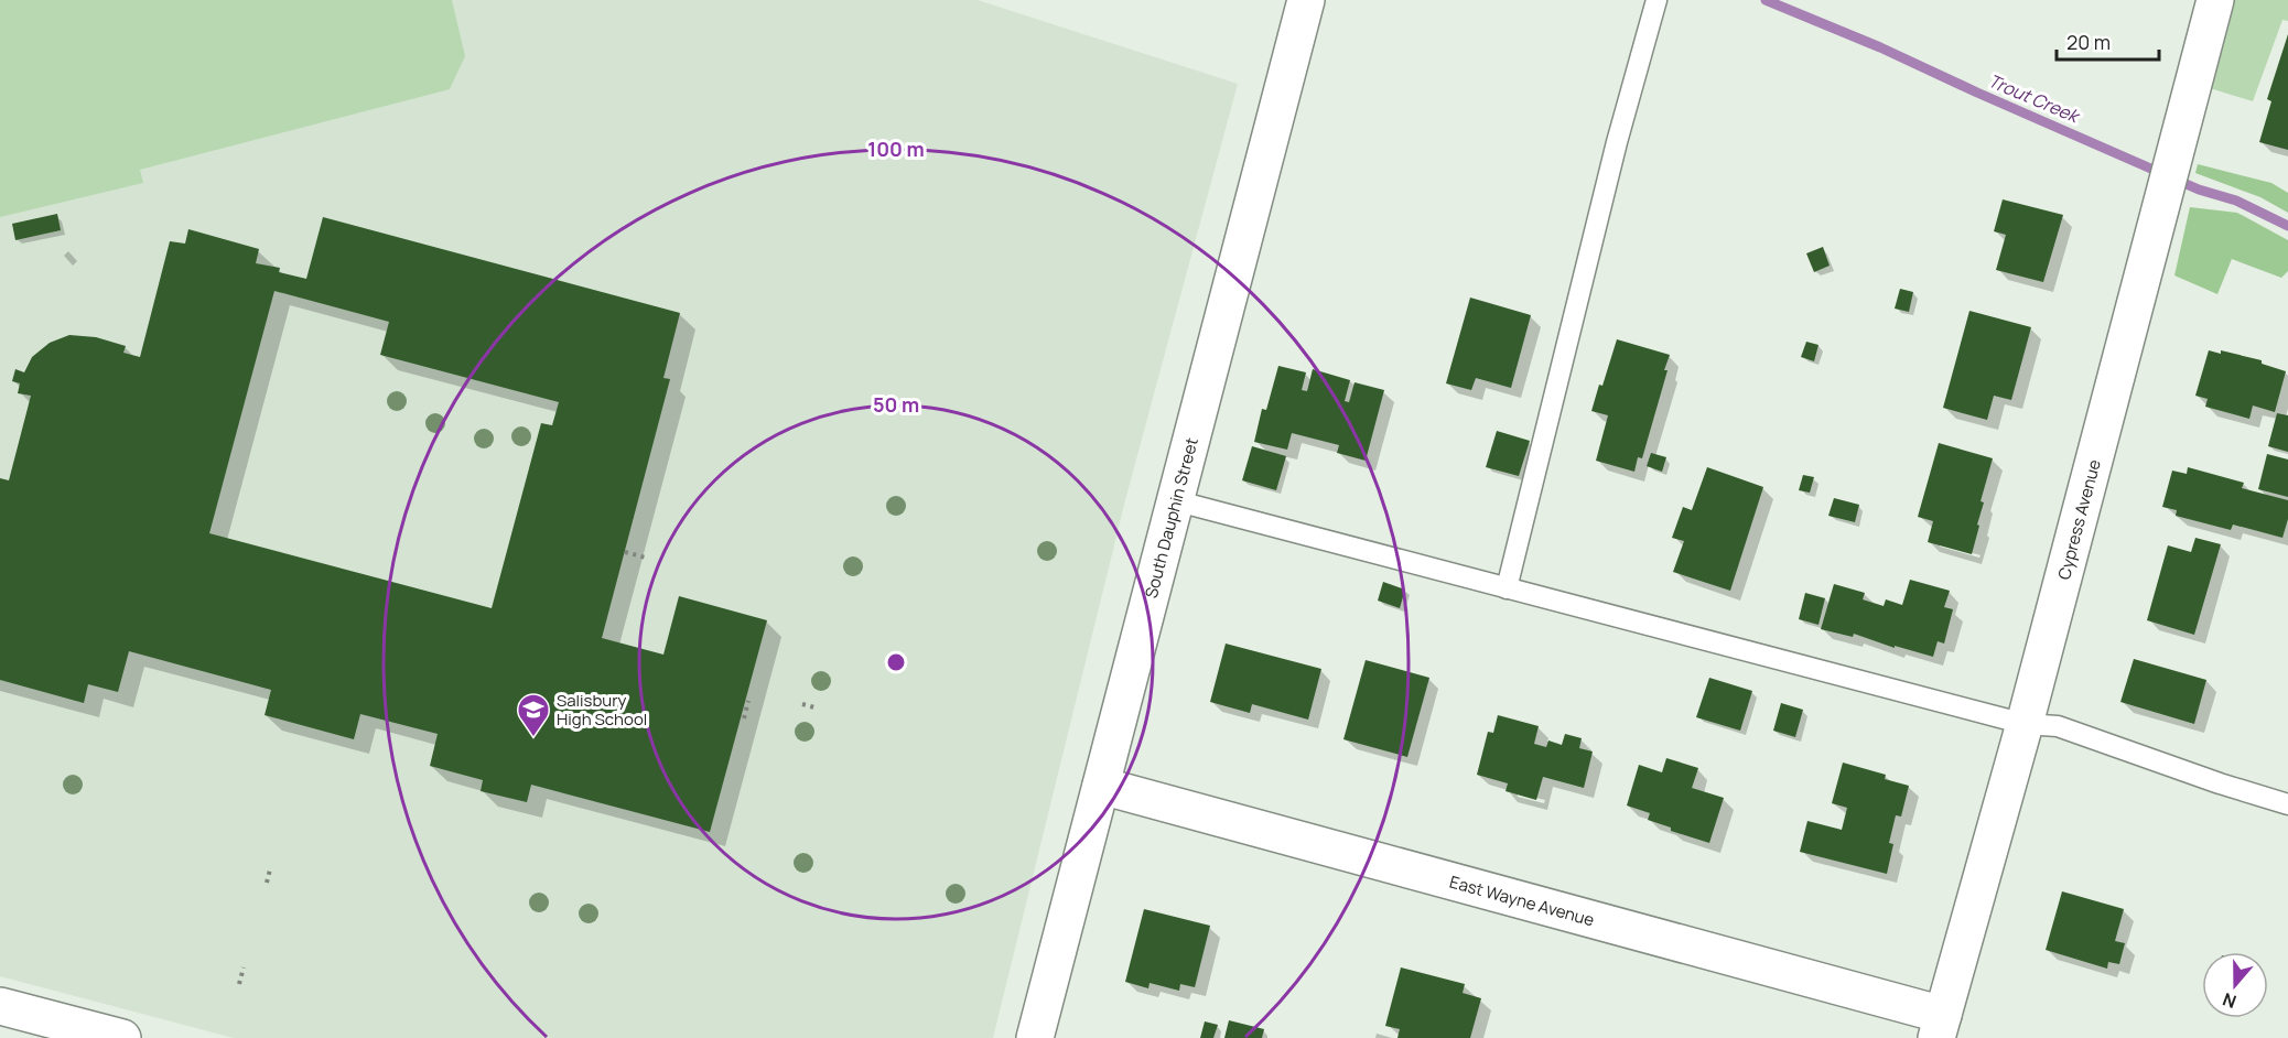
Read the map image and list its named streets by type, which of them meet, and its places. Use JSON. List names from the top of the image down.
{
  "streets": {
    "street": ["South Dauphin Street", "Cypress Avenue", "East Wayne Avenue"]
  },
  "crossings": [
    ["South Dauphin Street", "East Wayne Avenue"],
    ["Cypress Avenue", "East Wayne Avenue"]
  ],
  "water": ["Trout Creek"],
  "places": {
    "school or university": ["Salisbury High School"]
  },
  "scale_bar": "20 m",
  "north": "bottom",
  "rings": ["100 m", "50 m"]
}
